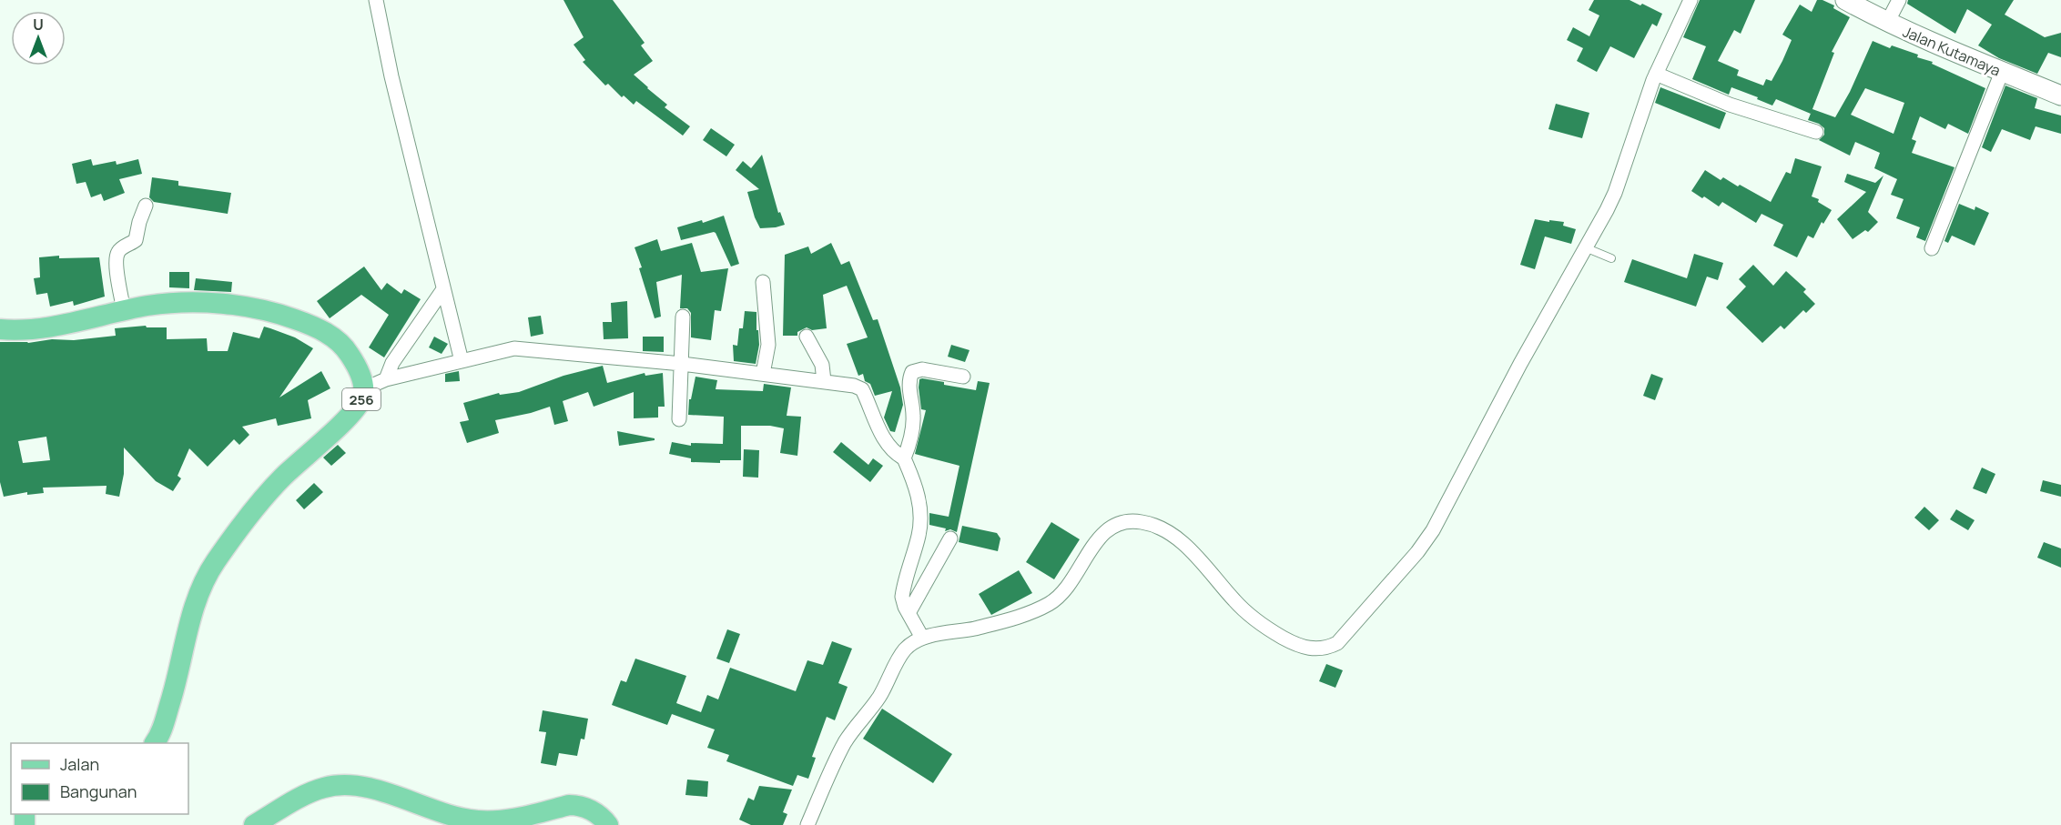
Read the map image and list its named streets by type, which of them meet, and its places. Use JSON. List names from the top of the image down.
{
  "streets": {
    "main road": ["Jalan Kutamaya", "256"]
  },
  "legend": ["Jalan", "Bangunan"],
  "north": "top"
}
